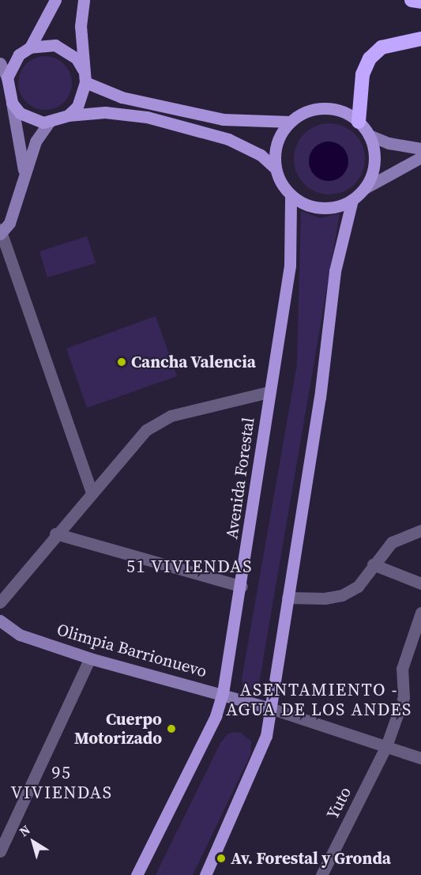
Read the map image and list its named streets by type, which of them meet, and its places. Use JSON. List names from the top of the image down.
{
  "streets": {
    "main road": ["Avenida Forestal"],
    "street": ["Olimpia Barrionuevo", "Yuto"]
  },
  "crossings": [
    ["Avenida Forestal", "Olimpia Barrionuevo"],
    ["Olimpia Barrionuevo", "Yuto"]
  ],
  "districts": ["51 VIVIENDAS", "ASENTAMIENTO - AGUA DE LOS ANDES", "95 VIVIENDAS"],
  "places": ["Cancha Valencia", "Cuerpo Motorizado", "Av. Forestal y Gronda"],
  "north": "top left"
}
